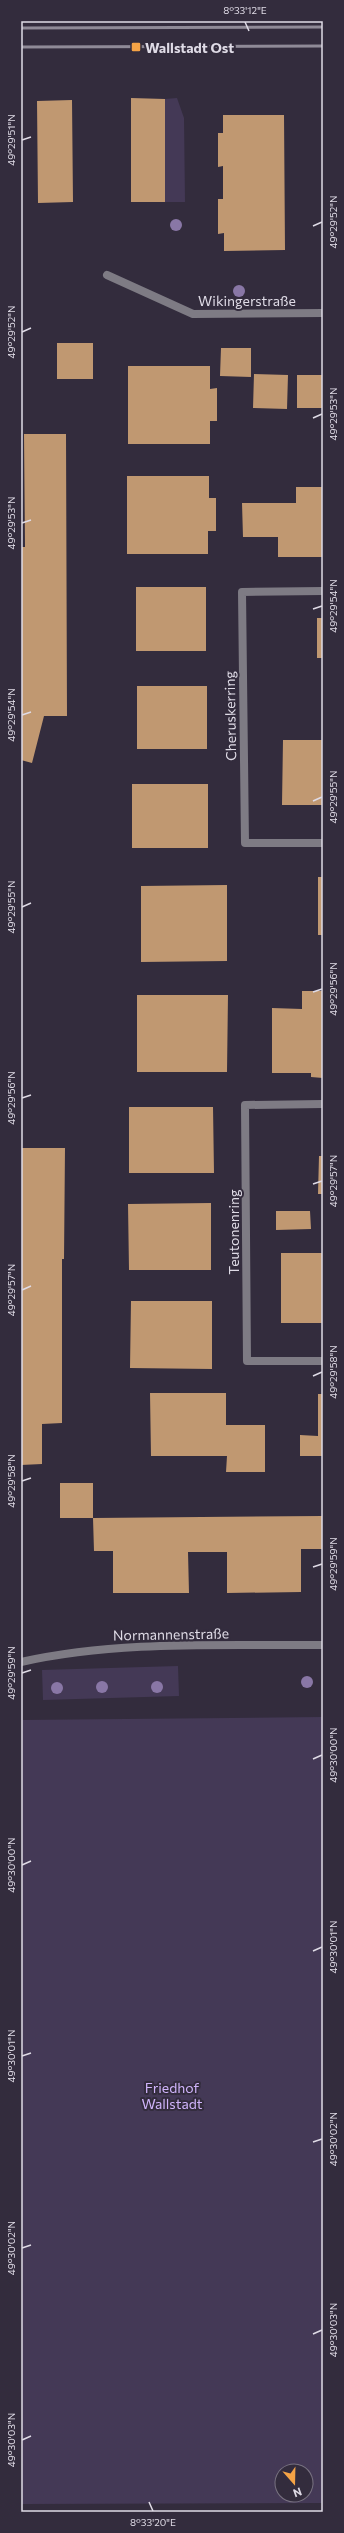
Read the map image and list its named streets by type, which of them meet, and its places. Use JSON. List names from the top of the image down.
{
  "streets": {
    "street": [
      "Wikingerstraße",
      "Cheruskerring",
      "Teutonenring",
      "Normannenstraße"
    ]
  },
  "parks": ["Friedhof Wallstadt"],
  "places": {
    "transit": ["Wallstadt Ost"]
  },
  "north": "bottom",
  "coordinates": [
    "8°33'12\"E",
    "49°29'51\"N",
    "49°29'52\"N",
    "49°29'53\"N",
    "49°29'54\"N",
    "49°29'55\"N",
    "49°29'56\"N",
    "49°29'57\"N",
    "49°29'58\"N",
    "49°29'59\"N",
    "49°30'00\"N",
    "49°30'01\"N",
    "49°30'02\"N",
    "49°30'03\"N",
    "8°33'20\"E"
  ]
}
